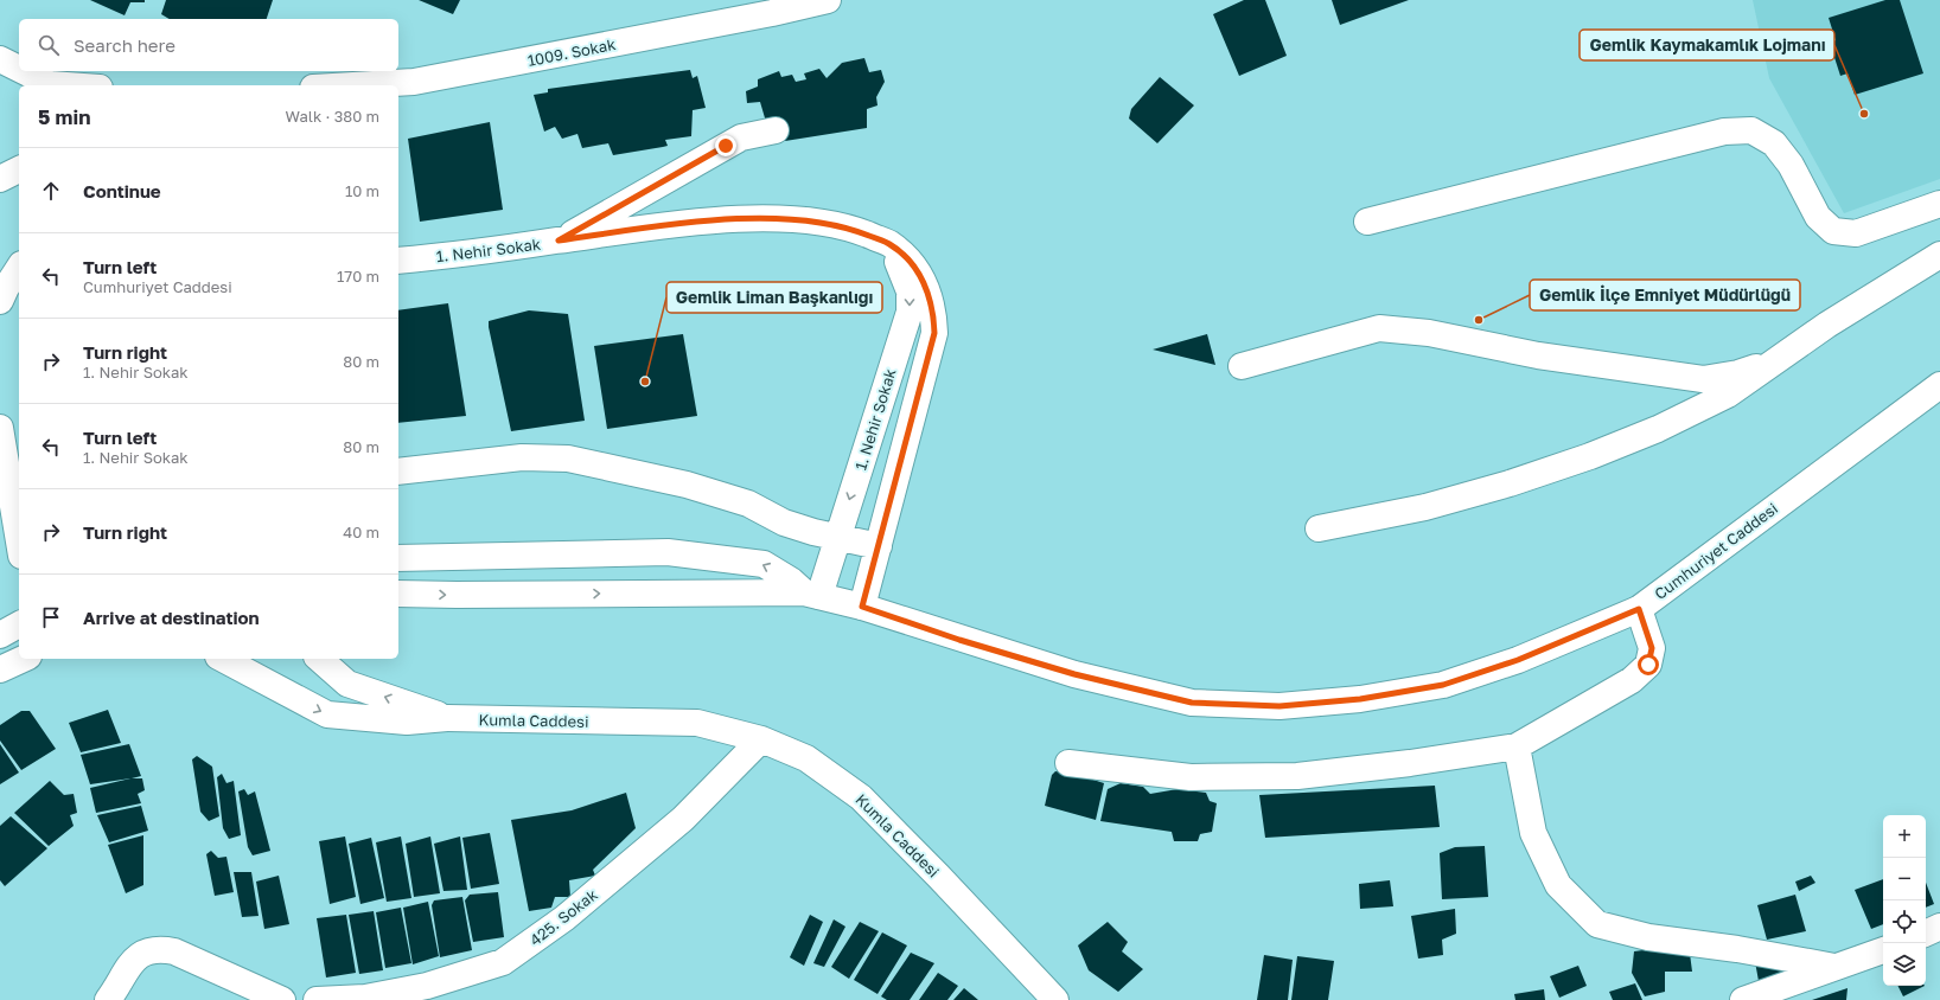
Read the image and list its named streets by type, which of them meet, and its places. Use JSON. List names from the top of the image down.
{
  "streets": {
    "street": [
      "1009. Sokak",
      "1. Nehir Sokak",
      "Cumhuriyet Caddesi",
      "Kumla Caddesi",
      "425. Sokak"
    ]
  },
  "crossings": [
    ["1. Nehir Sokak", "Cumhuriyet Caddesi"],
    ["Kumla Caddesi", "425. Sokak"]
  ],
  "places": ["Gemlik Kaymakamlık Lojmanı", "Gemlik İlçe Emniyet Müdürlüğü", "Gemlik Liman Başkanlığı"],
  "page": {
    "search": "Search here",
    "heading": ["5 min", "Walk · 380 m"],
    "list": [
      ["Continue", "10 m"],
      ["Turn left", "Cumhuriyet Caddesi", "170 m"],
      ["Turn right", "1. Nehir Sokak", "80 m"],
      ["Turn left", "1. Nehir Sokak", "80 m"],
      ["Turn right", "40 m"],
      "Arrive at destination"
    ],
    "map_buttons": ["+", "−"]
  }
}
